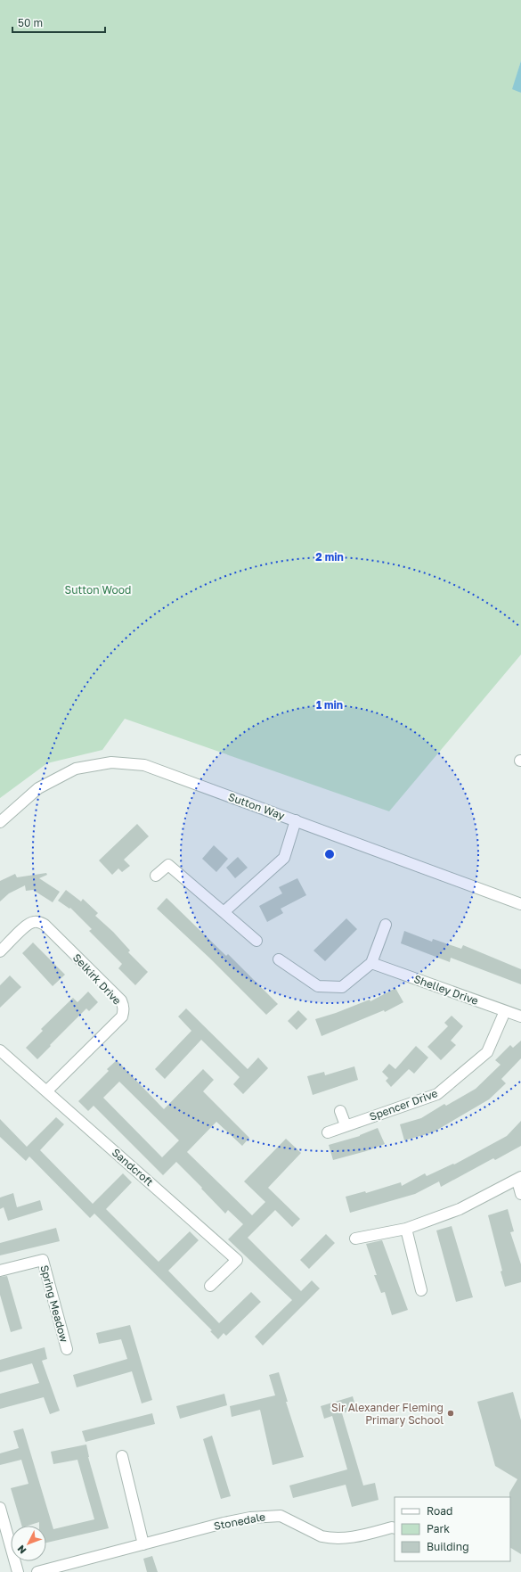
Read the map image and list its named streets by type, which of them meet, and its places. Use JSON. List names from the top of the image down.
{
  "streets": {
    "street": [
      "Sutton Way",
      "Selkirk Drive",
      "Shelley Drive",
      "Spencer Drive",
      "Sandcroft",
      "Spring Meadow",
      "Stonedale"
    ]
  },
  "crossings": [
    ["Selkirk Drive", "Sandcroft"],
    ["Shelley Drive", "Spencer Drive"]
  ],
  "parks": ["Sutton Wood"],
  "places": ["Sir Alexander Fleming Primary School"],
  "legend": ["Road", "Park", "Building"],
  "scale_bar": "50 m",
  "north": "bottom left",
  "rings": ["2 min", "1 min"]
}
